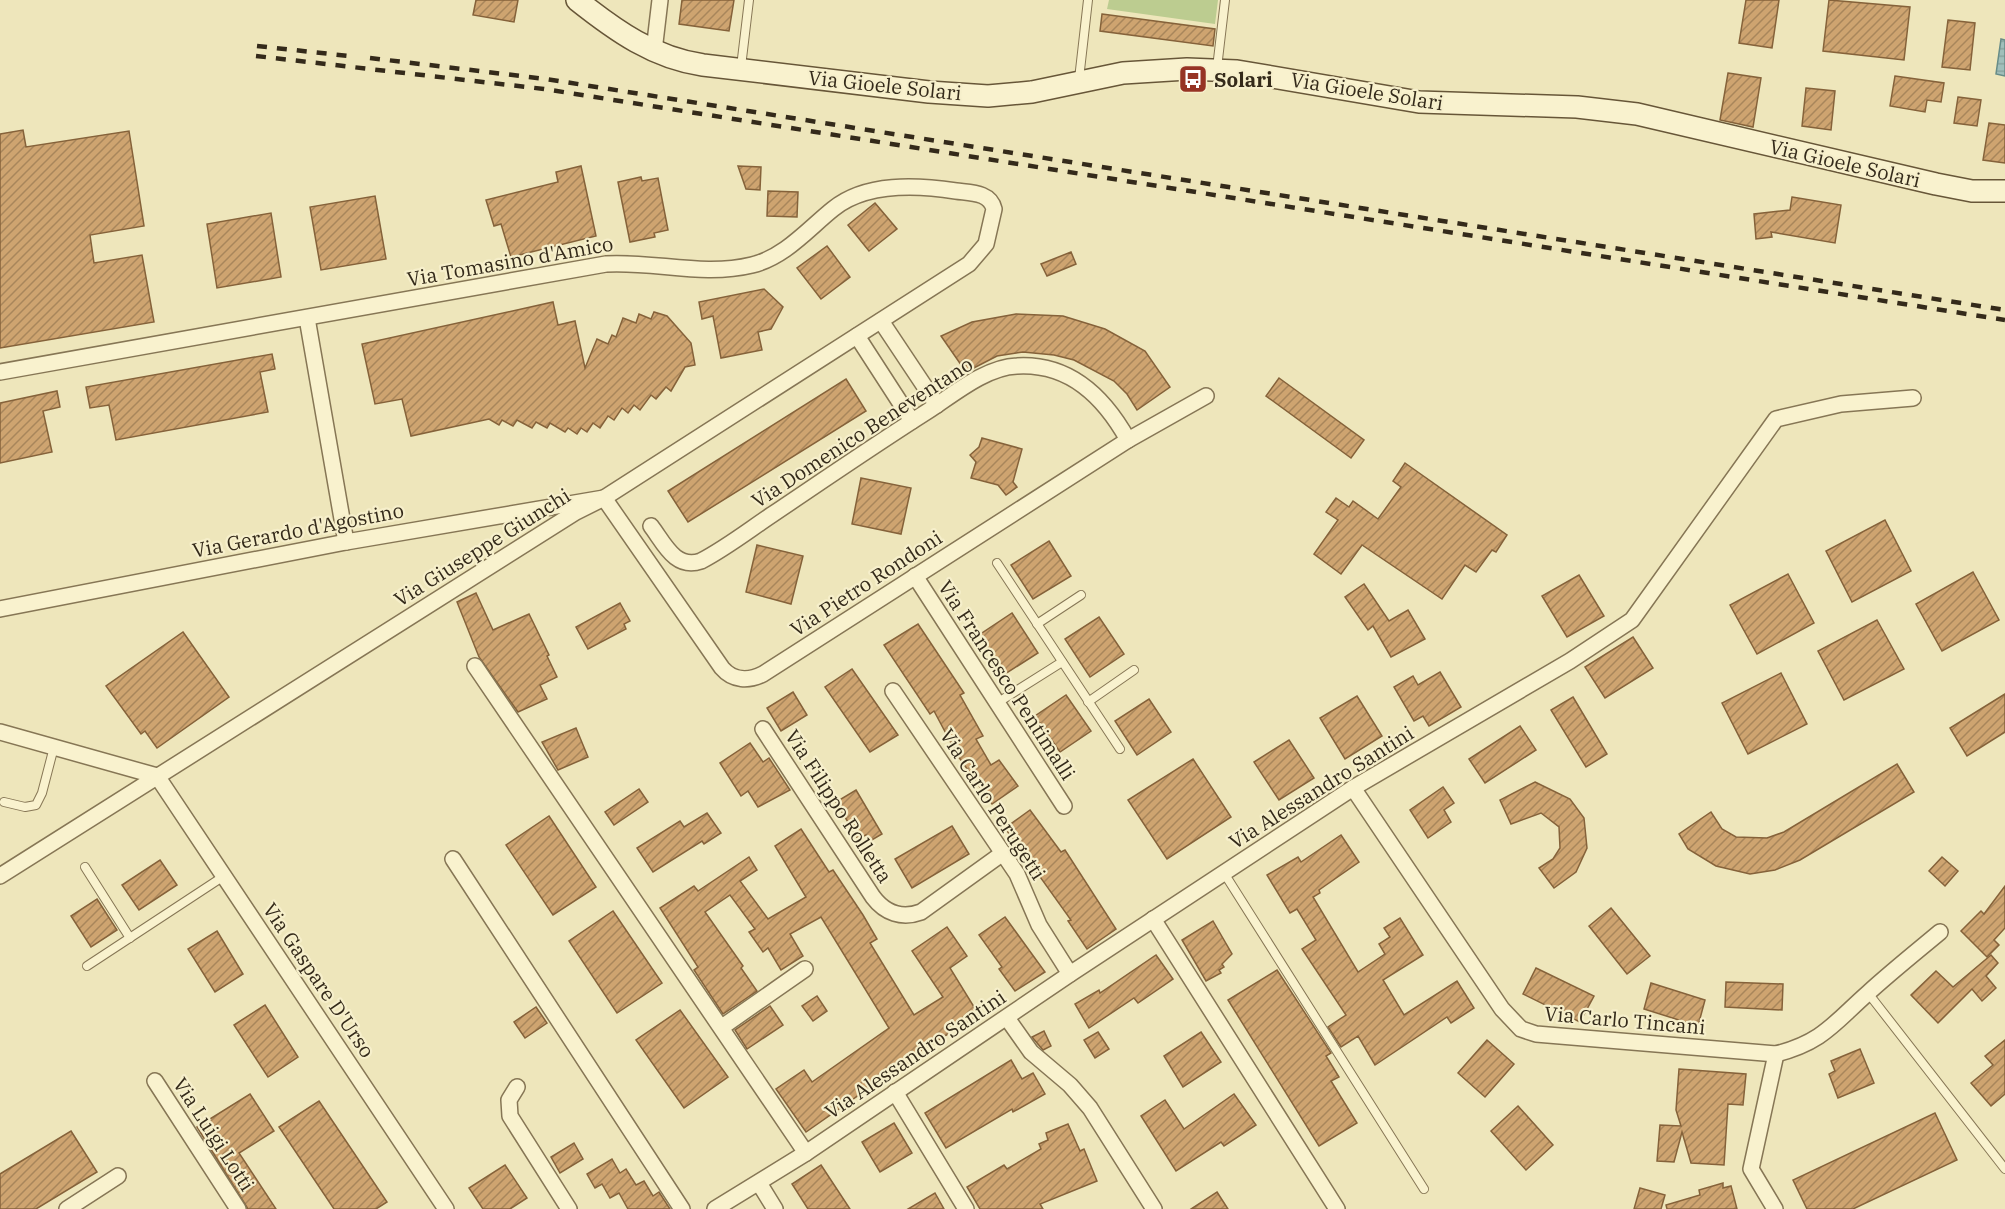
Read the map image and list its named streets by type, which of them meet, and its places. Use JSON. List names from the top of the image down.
{
  "streets": {
    "street": [
      "Via Gioele Solari",
      "Via Tomasino d'Amico",
      "Via Domenico Beneventano",
      "Via Gerardo d'Agostino",
      "Via Giuseppe Giunchi",
      "Via Pietro Rondoni",
      "Via Francesco Pentimalli",
      "Via Alessandro Santini",
      "Via Carlo Perugetti",
      "Via Filippo Rolletta",
      "Via Gaspare D'Urso",
      "Via Carlo Tincani",
      "Via Luigi Lotti"
    ]
  },
  "crossings": [
    ["Via Tomasino d'Amico", "Via Giuseppe Giunchi"],
    ["Via Domenico Beneventano", "Via Pietro Rondoni"],
    ["Via Gerardo d'Agostino", "Via Giuseppe Giunchi"],
    ["Via Gerardo d'Agostino", "Via Pietro Rondoni"],
    ["Via Giuseppe Giunchi", "Via Pietro Rondoni"],
    ["Via Giuseppe Giunchi", "Via Gaspare D'Urso"],
    ["Via Pietro Rondoni", "Via Francesco Pentimalli"],
    ["Via Alessandro Santini", "Via Carlo Perugetti"],
    ["Via Alessandro Santini", "Via Carlo Tincani"],
    ["Via Carlo Perugetti", "Via Filippo Rolletta"]
  ],
  "places": {
    "bus stop": ["Solari"]
  }
}
